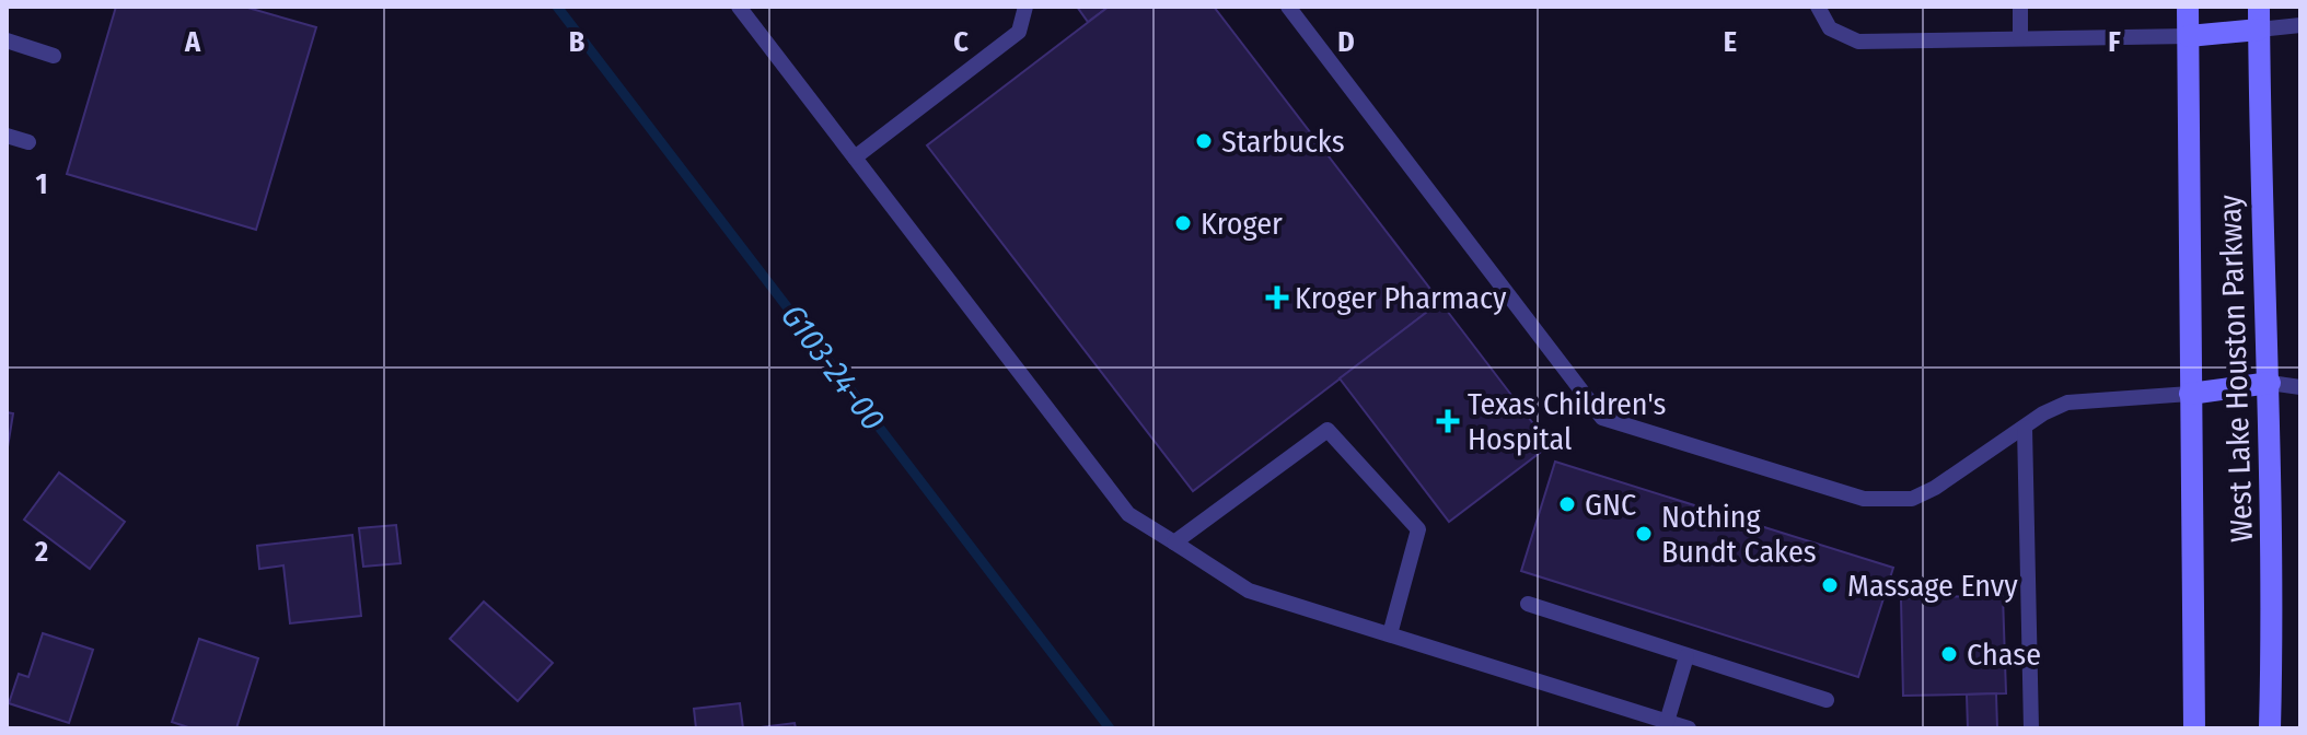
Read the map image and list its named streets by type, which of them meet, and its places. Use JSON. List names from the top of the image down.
{
  "streets": {
    "main road": ["West Lake Houston Parkway"]
  },
  "water": ["G103-24-00"],
  "places": {
    "other": [
      "Starbucks",
      "Kroger",
      "GNC",
      "Nothing Bundt Cakes",
      "Massage Envy",
      "Chase"
    ],
    "health": ["Kroger Pharmacy", "Texas Children's Hospital"]
  },
  "grid": {
    "columns": [
      "A",
      "B",
      "C",
      "D",
      "E",
      "F"
    ],
    "rows": ["1", "2"]
  }
}
